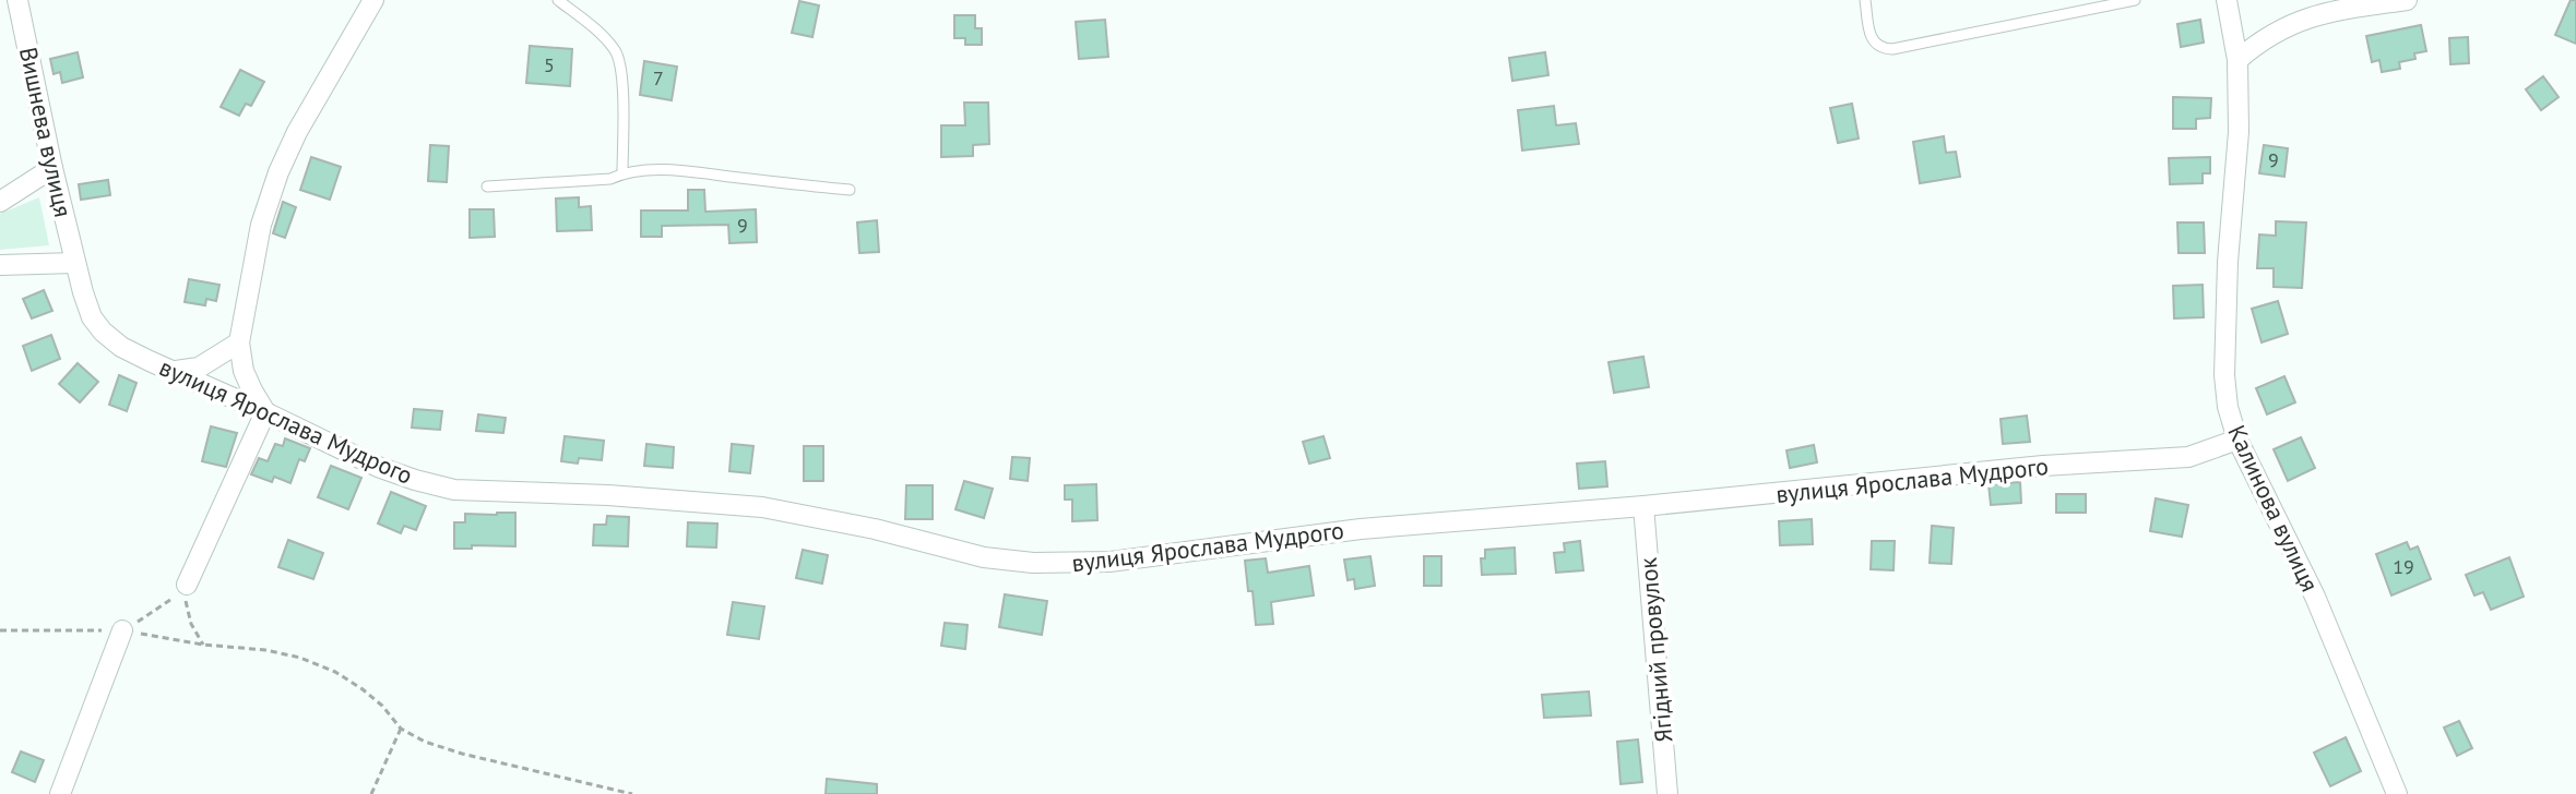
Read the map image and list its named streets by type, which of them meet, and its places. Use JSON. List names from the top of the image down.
{
  "streets": {
    "street": [
      "Вишнева вулиця",
      "вулиця Ярослава Мудрого",
      "Калинова вулиця",
      "Ягідний провулок"
    ]
  },
  "crossings": [
    ["Вишнева вулиця", "вулиця Ярослава Мудрого"],
    ["вулиця Ярослава Мудрого", "Калинова вулиця"],
    ["вулиця Ярослава Мудрого", "Ягідний провулок"]
  ],
  "house_numbers": [
    "5",
    "7",
    "9",
    "9",
    "19"
  ]
}
